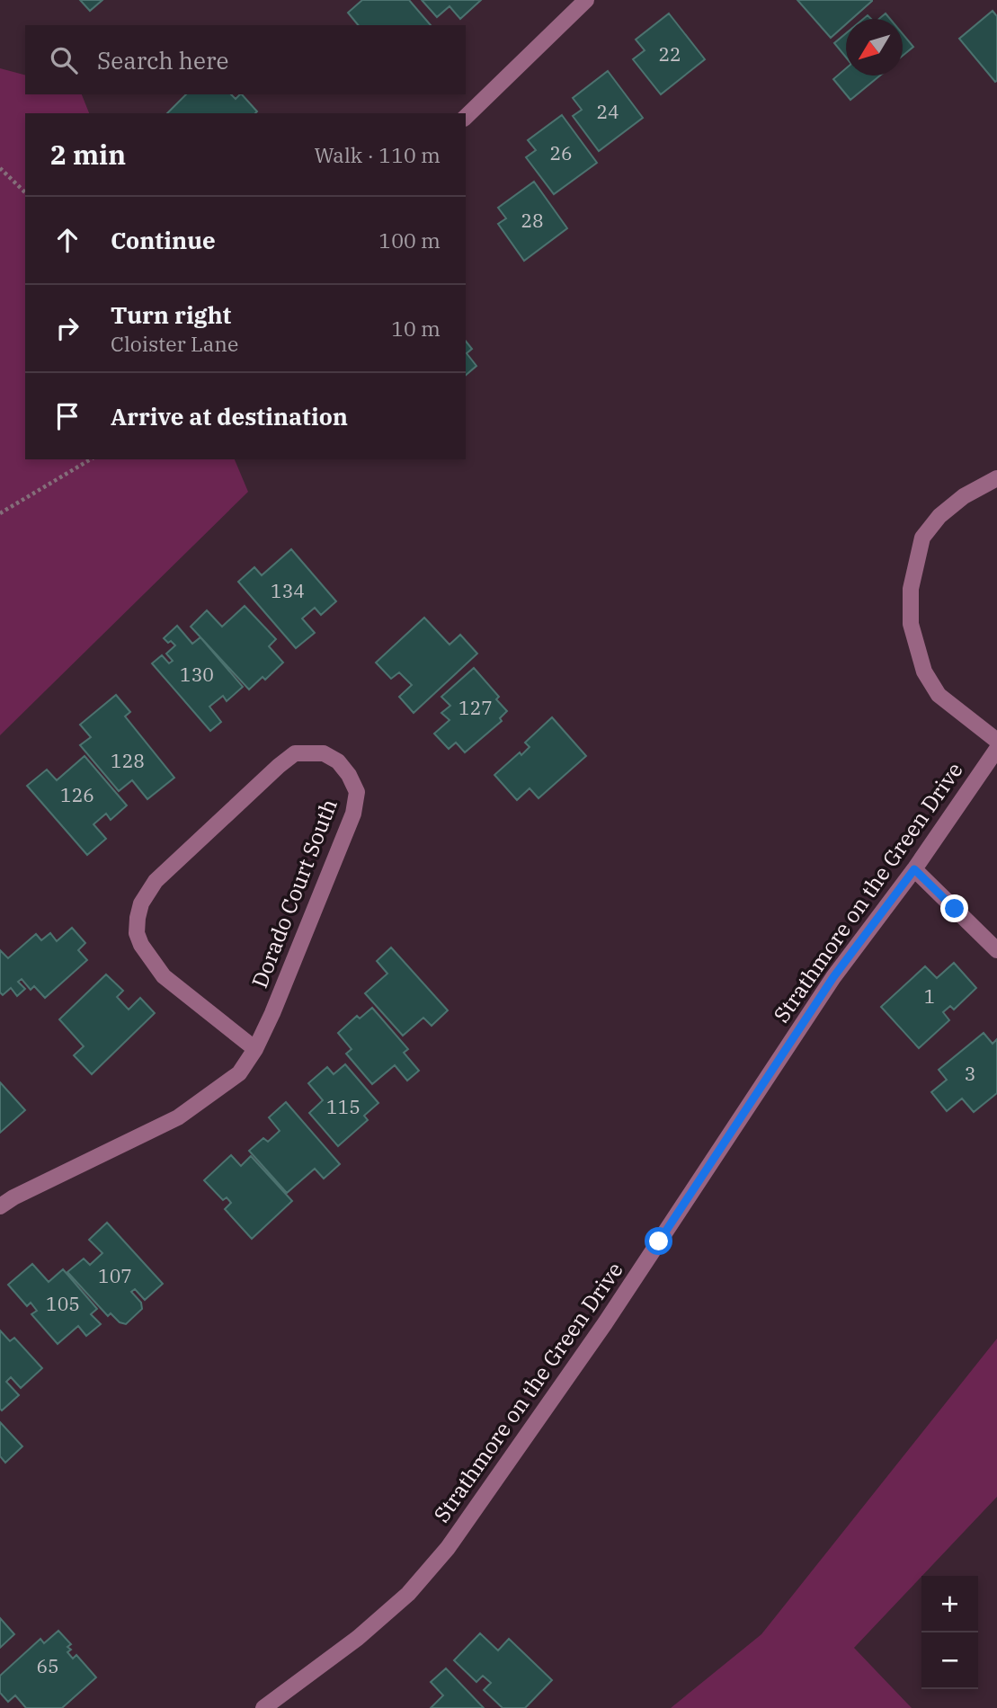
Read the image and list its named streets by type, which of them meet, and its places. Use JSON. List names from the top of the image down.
{
  "streets": {
    "street": ["Strathmore on the Green Drive", "Dorado Court South"]
  },
  "house_numbers": [
    "22",
    "24",
    "26",
    "28",
    "134",
    "130",
    "127",
    "128",
    "126",
    "1",
    "3",
    "115",
    "107",
    "105",
    "65"
  ],
  "north": "bottom left",
  "page": {
    "search": "Search here",
    "heading": ["2 min", "Walk · 110 m"],
    "list": [
      ["Continue", "100 m"],
      ["Turn right", "Cloister Lane", "10 m"],
      "Arrive at destination"
    ],
    "map_buttons": ["+", "−"]
  }
}
